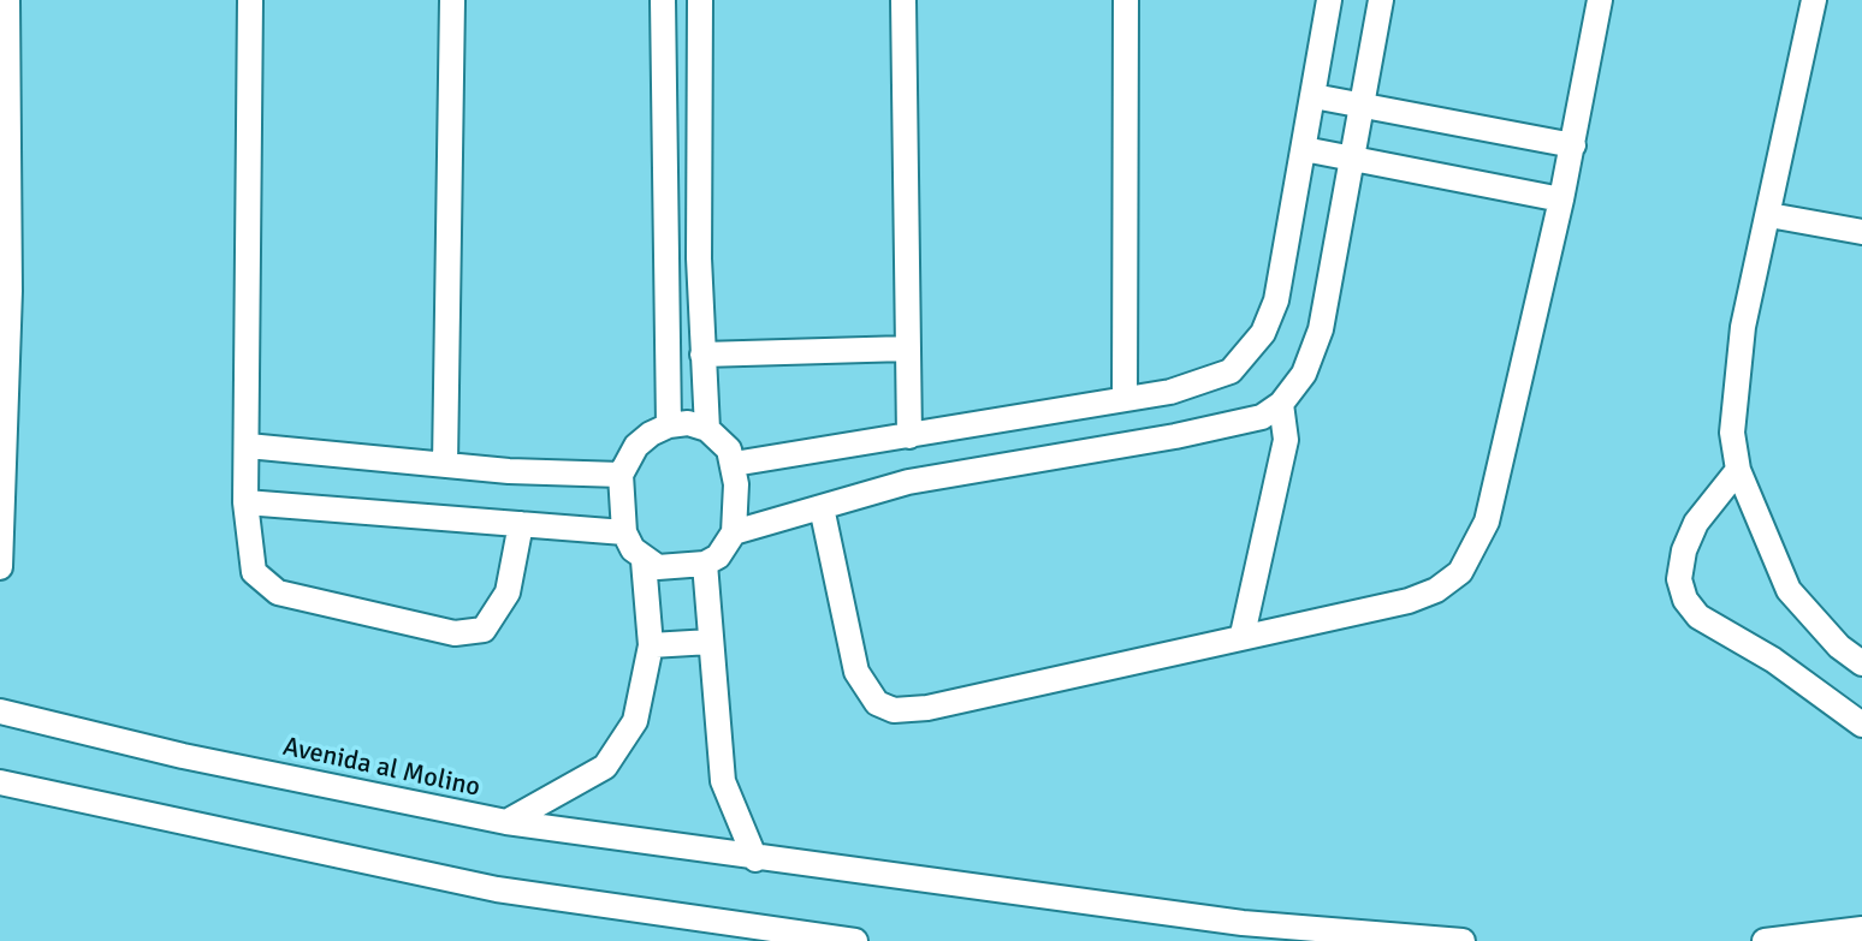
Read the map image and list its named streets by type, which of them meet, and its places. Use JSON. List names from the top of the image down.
{
  "streets": {
    "street": ["Avenida al Molino"]
  }
}
